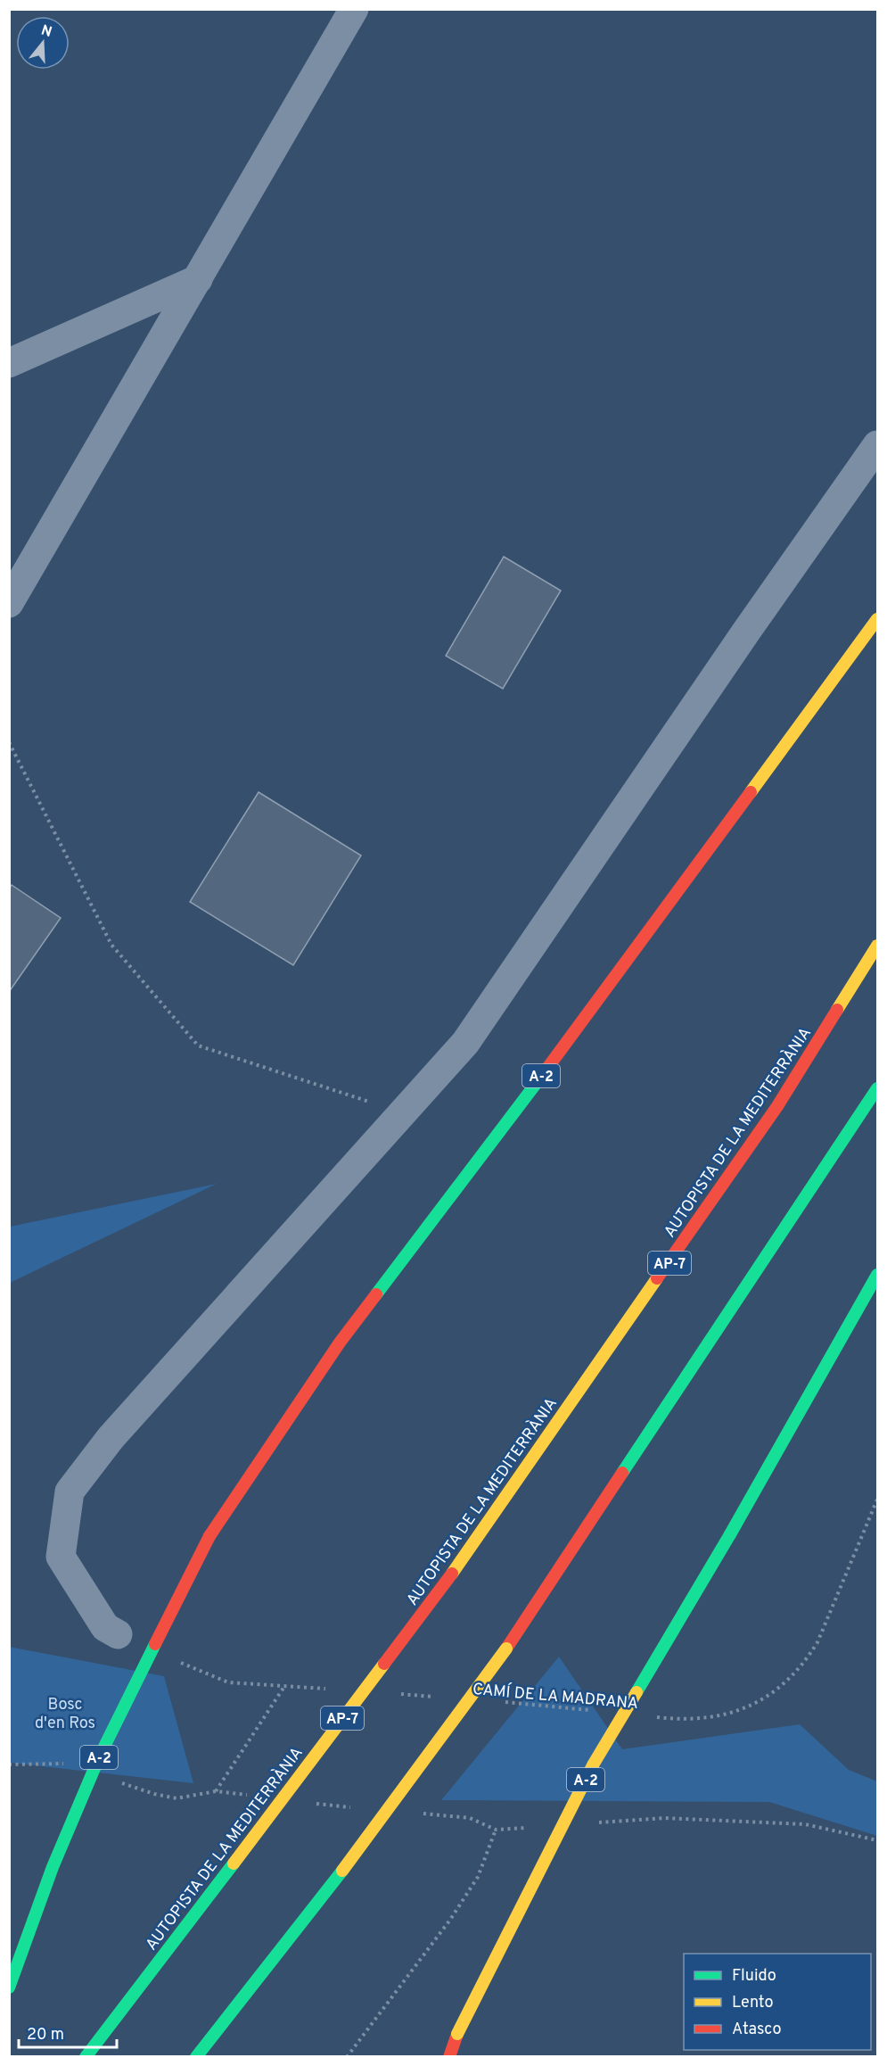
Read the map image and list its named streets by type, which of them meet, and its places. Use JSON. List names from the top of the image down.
{
  "streets": {
    "highway": ["A-2", "AUTOPISTA DE LA MEDITERRÀNIA", "AP-7"],
    "path": ["CAMÍ DE LA MADRANA"]
  },
  "parks": ["Bosc d'en Ros"],
  "legend": ["Fluido", "Lento", "Atasco"],
  "scale_bar": "20 m",
  "north": "top"
}
